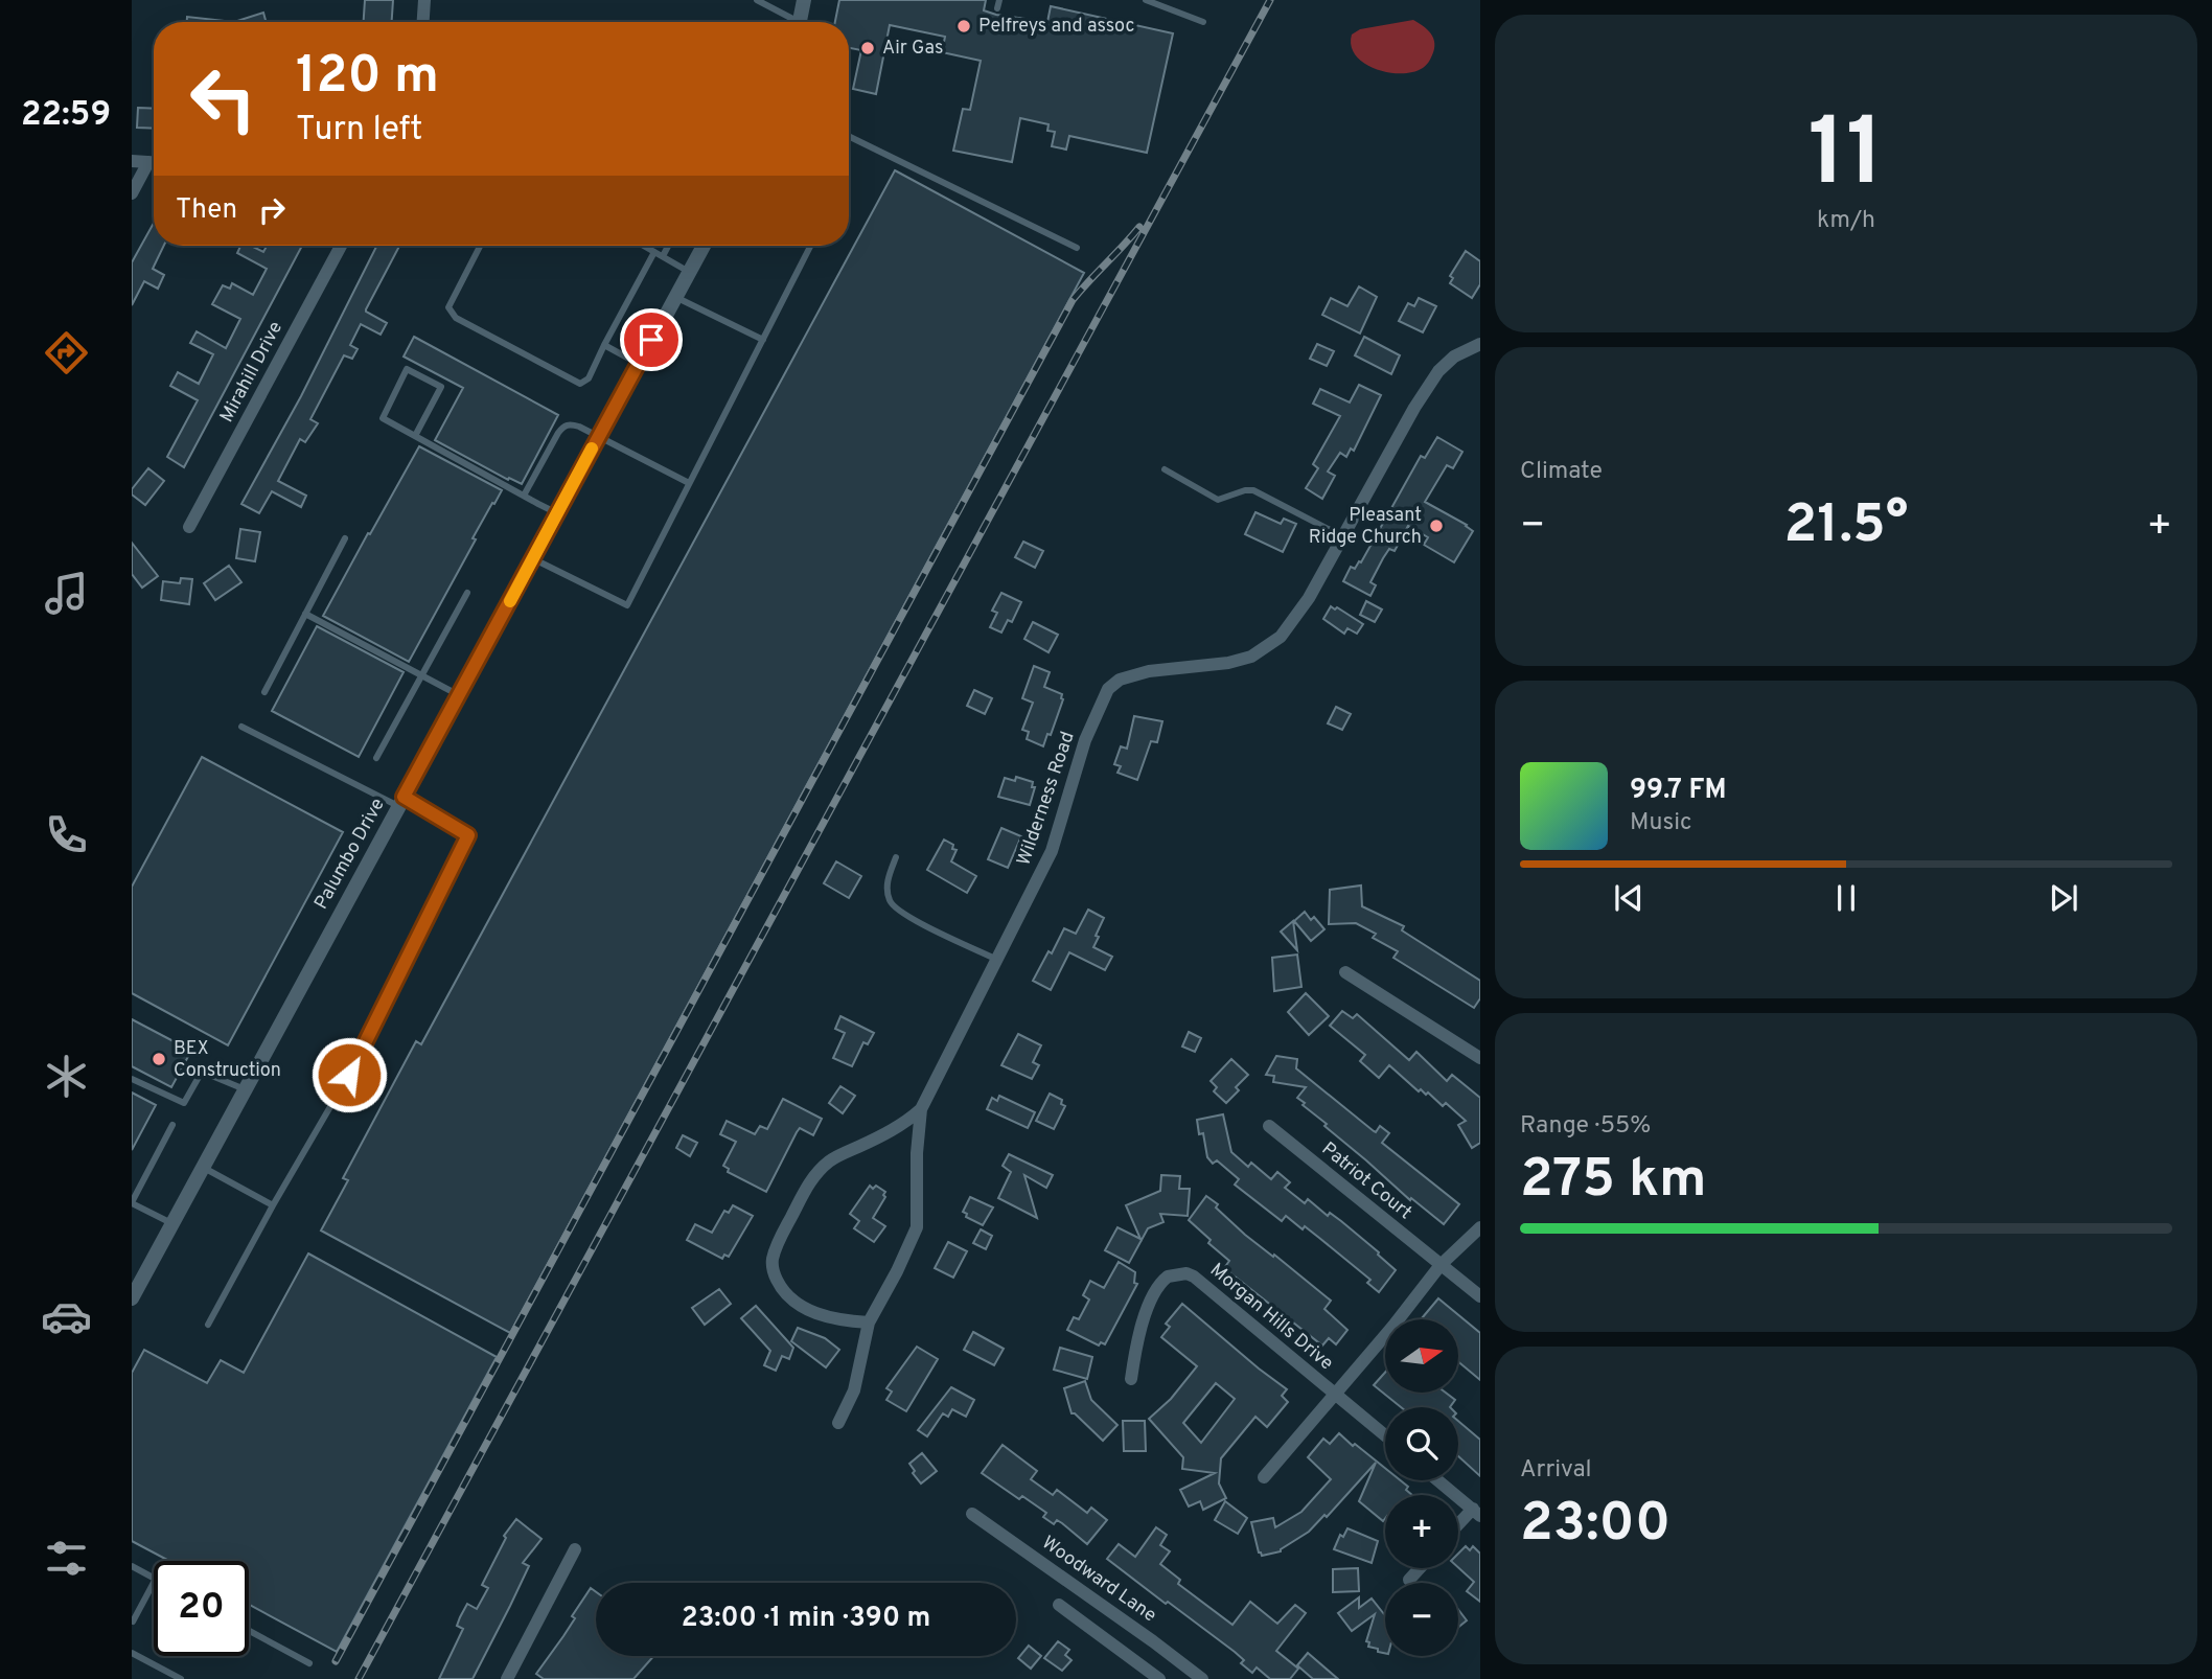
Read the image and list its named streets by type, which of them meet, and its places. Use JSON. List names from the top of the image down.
{
  "streets": {
    "street": [
      "Mirahill Drive",
      "Wilderness Road",
      "Palumbo Drive",
      "Patriot Court",
      "Morgan Hills Drive",
      "Woodward Lane"
    ]
  },
  "places": [
    "Pelfreys and assoc",
    "Air Gas",
    "Pleasant Ridge Church",
    "BEX Construction"
  ],
  "north": "right",
  "page": {
    "tabs": "22:59",
    "tile": [
      ["11", "km/h"],
      "Climate",
      ["Range · 55%", "275 km"],
      ["Arrival", "23:00"]
    ],
    "turn": ["120 m", "Turn left"],
    "then": "Then",
    "heat": ["−", "21.5°", "+"],
    "song": ["99.7 FM", "Music"],
    "map_buttons": ["+", "−"],
    "limit": "20",
    "trip": "23:00 · 1 min · 390 m"
  }
}
